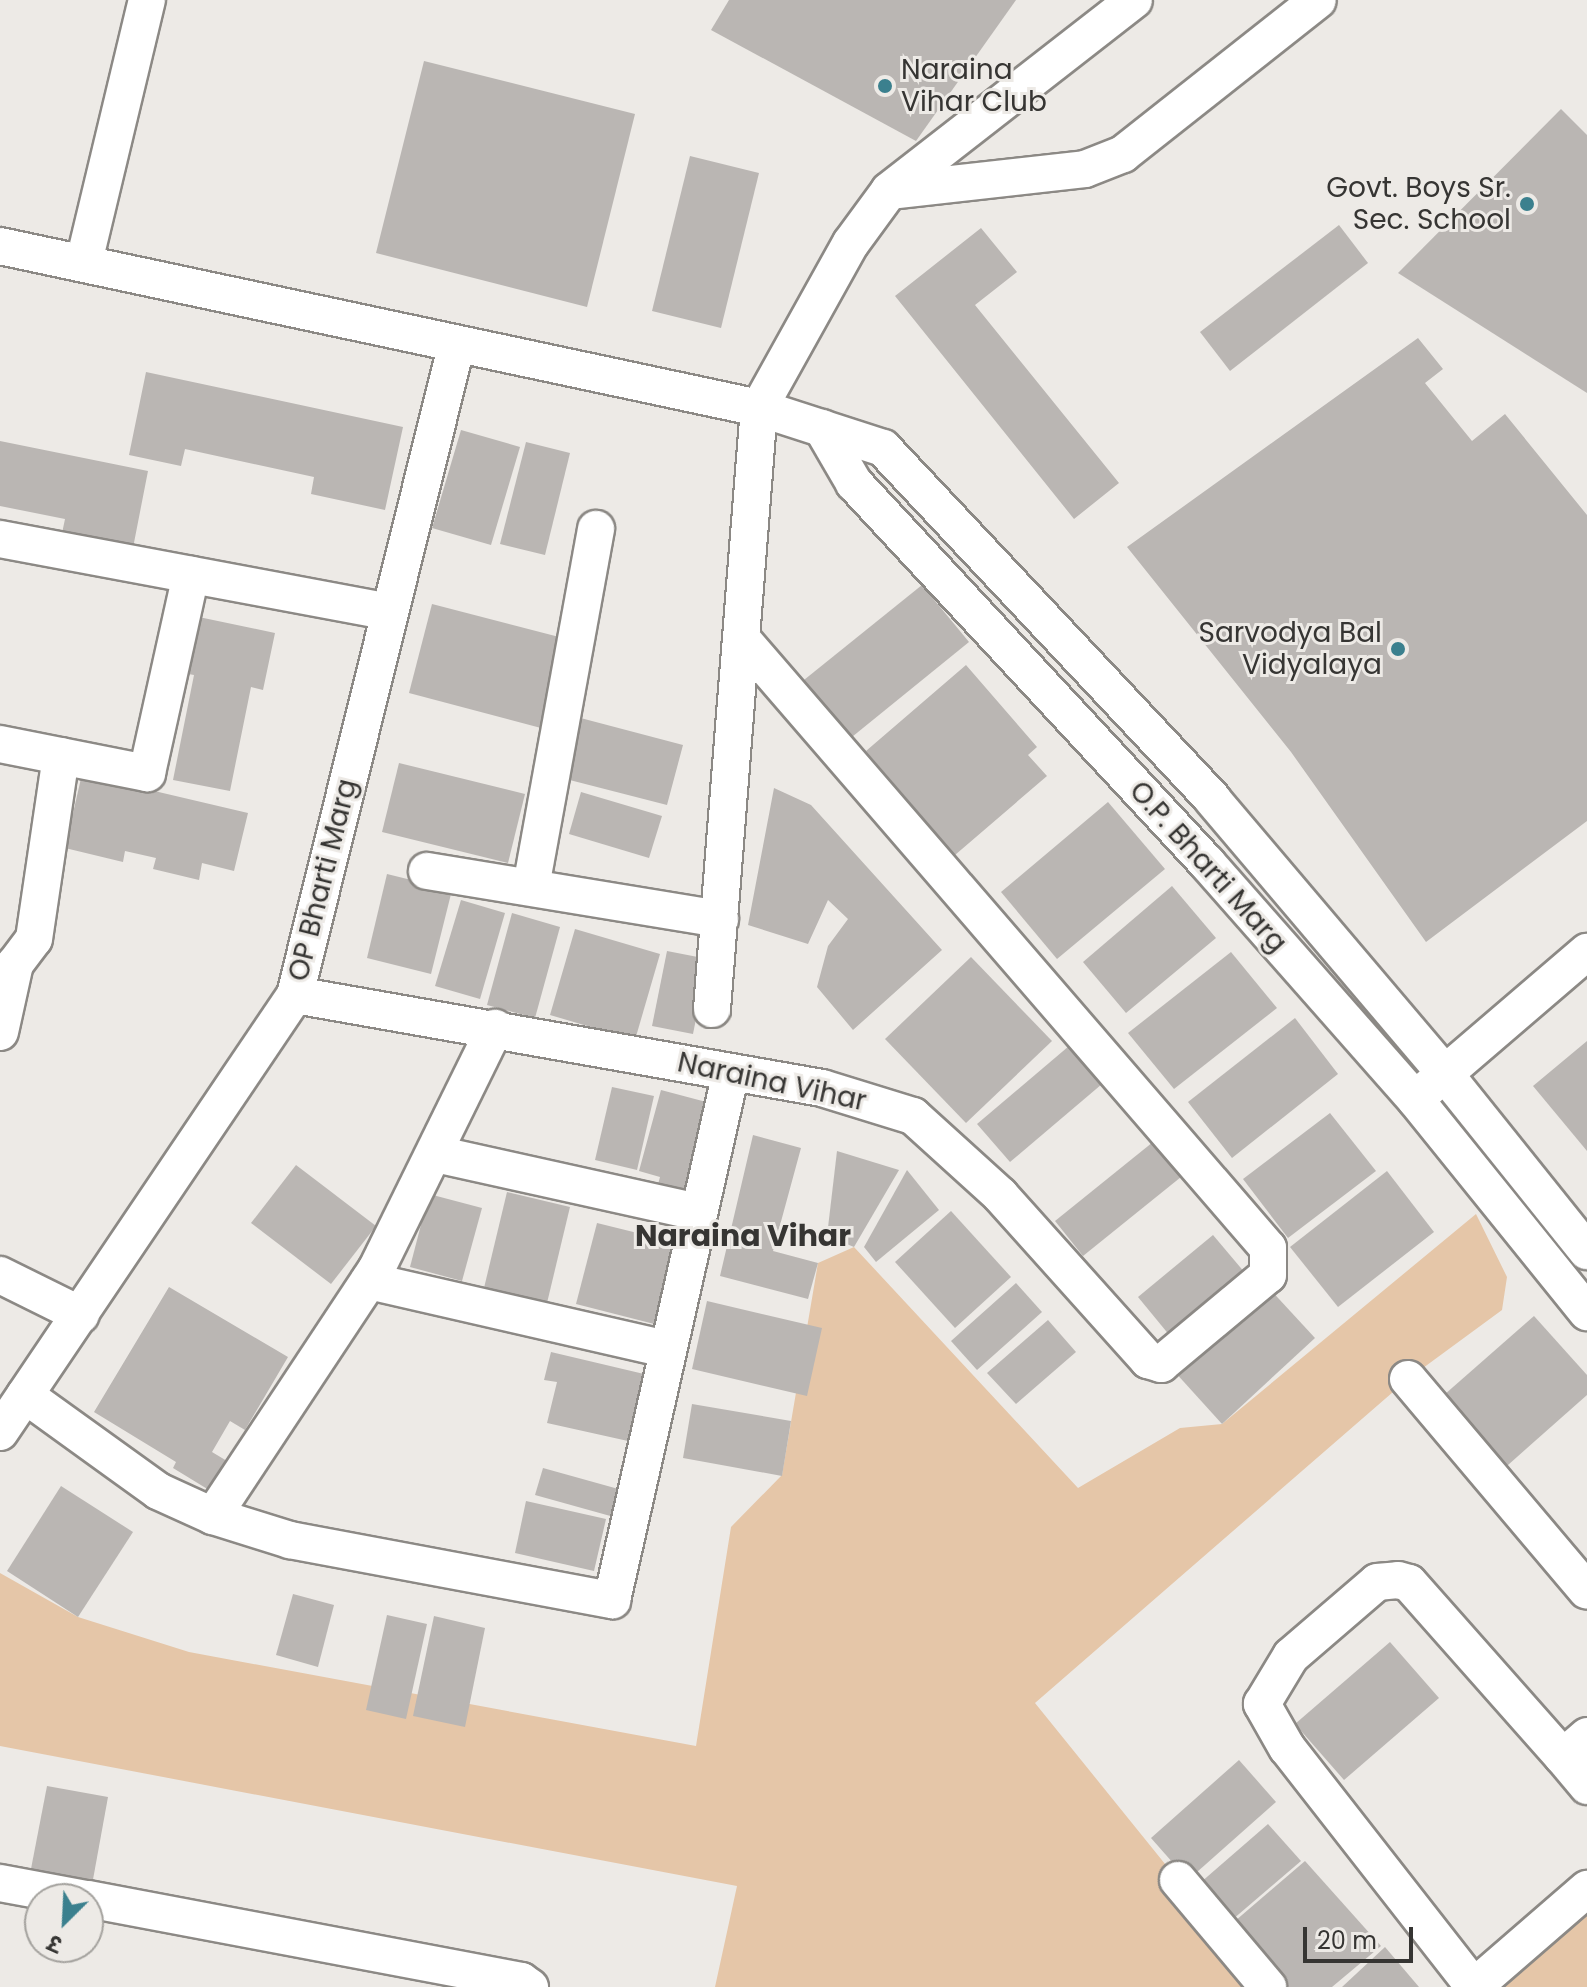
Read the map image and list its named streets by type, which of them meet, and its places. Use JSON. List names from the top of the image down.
{
  "streets": {
    "street": ["O.P. Bharti Marg", "OP Bharti Marg", "Naraina Vihar"]
  },
  "crossings": [
    ["O.P. Bharti Marg", "OP Bharti Marg"],
    ["OP Bharti Marg", "Naraina Vihar"]
  ],
  "districts": ["Naraina Vihar"],
  "places": ["Naraina Vihar Club", "Govt. Boys Sr. Sec. School", "Sarvodya Bal Vidyalaya"],
  "scale_bar": "20 m",
  "north": "bottom left"
}
